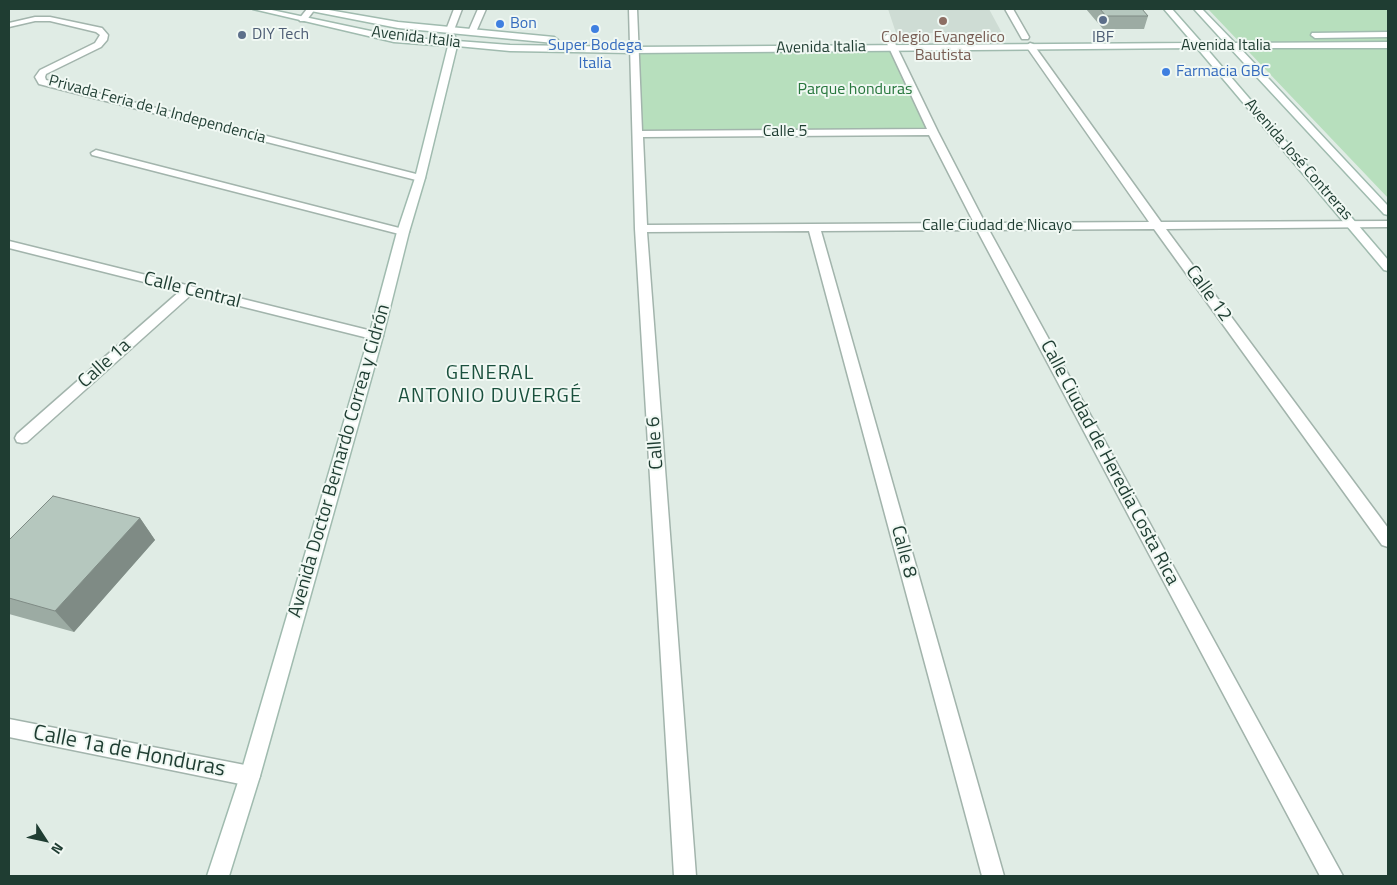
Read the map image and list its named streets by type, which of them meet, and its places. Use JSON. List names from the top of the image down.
{
  "streets": {
    "street": [
      "Avenida Italia",
      "Privada Feria de la Independencia",
      "Calle 5",
      "Avenida José Contreras",
      "Calle Ciudad de Nicayo",
      "Calle Central",
      "Calle 12",
      "Calle 1a",
      "Calle 6",
      "Avenida Doctor Bernardo Correa y Cidrón",
      "Calle Ciudad de Heredia Costa Rica",
      "Calle 8",
      "Calle 1a de Honduras"
    ]
  },
  "crossings": [
    ["Avenida Italia", "Avenida José Contreras"],
    ["Avenida Italia", "Calle 12"],
    ["Avenida Italia", "Calle 6"],
    ["Avenida Italia", "Avenida Doctor Bernardo Correa y Cidrón"],
    ["Avenida Italia", "Calle Ciudad de Heredia Costa Rica"],
    ["Privada Feria de la Independencia", "Avenida Doctor Bernardo Correa y Cidrón"],
    ["Calle 5", "Calle 6"],
    ["Calle 5", "Calle Ciudad de Heredia Costa Rica"],
    ["Avenida José Contreras", "Calle Ciudad de Nicayo"],
    ["Calle Ciudad de Nicayo", "Calle 12"],
    ["Calle Ciudad de Nicayo", "Calle 6"],
    ["Calle Ciudad de Nicayo", "Calle Ciudad de Heredia Costa Rica"],
    ["Calle Ciudad de Nicayo", "Calle 8"],
    ["Calle Central", "Calle 1a"],
    ["Calle Central", "Avenida Doctor Bernardo Correa y Cidrón"],
    ["Avenida Doctor Bernardo Correa y Cidrón", "Calle 1a de Honduras"]
  ],
  "districts": ["GENERAL ANTONIO DUVERGÉ"],
  "parks": ["Parque honduras"],
  "places": [
    "IBF",
    "Colegio Evangelico Bautista",
    "Bon",
    "Super Bodega Italia",
    "DIY Tech",
    "Farmacia GBC"
  ],
  "north": "bottom right"
}
